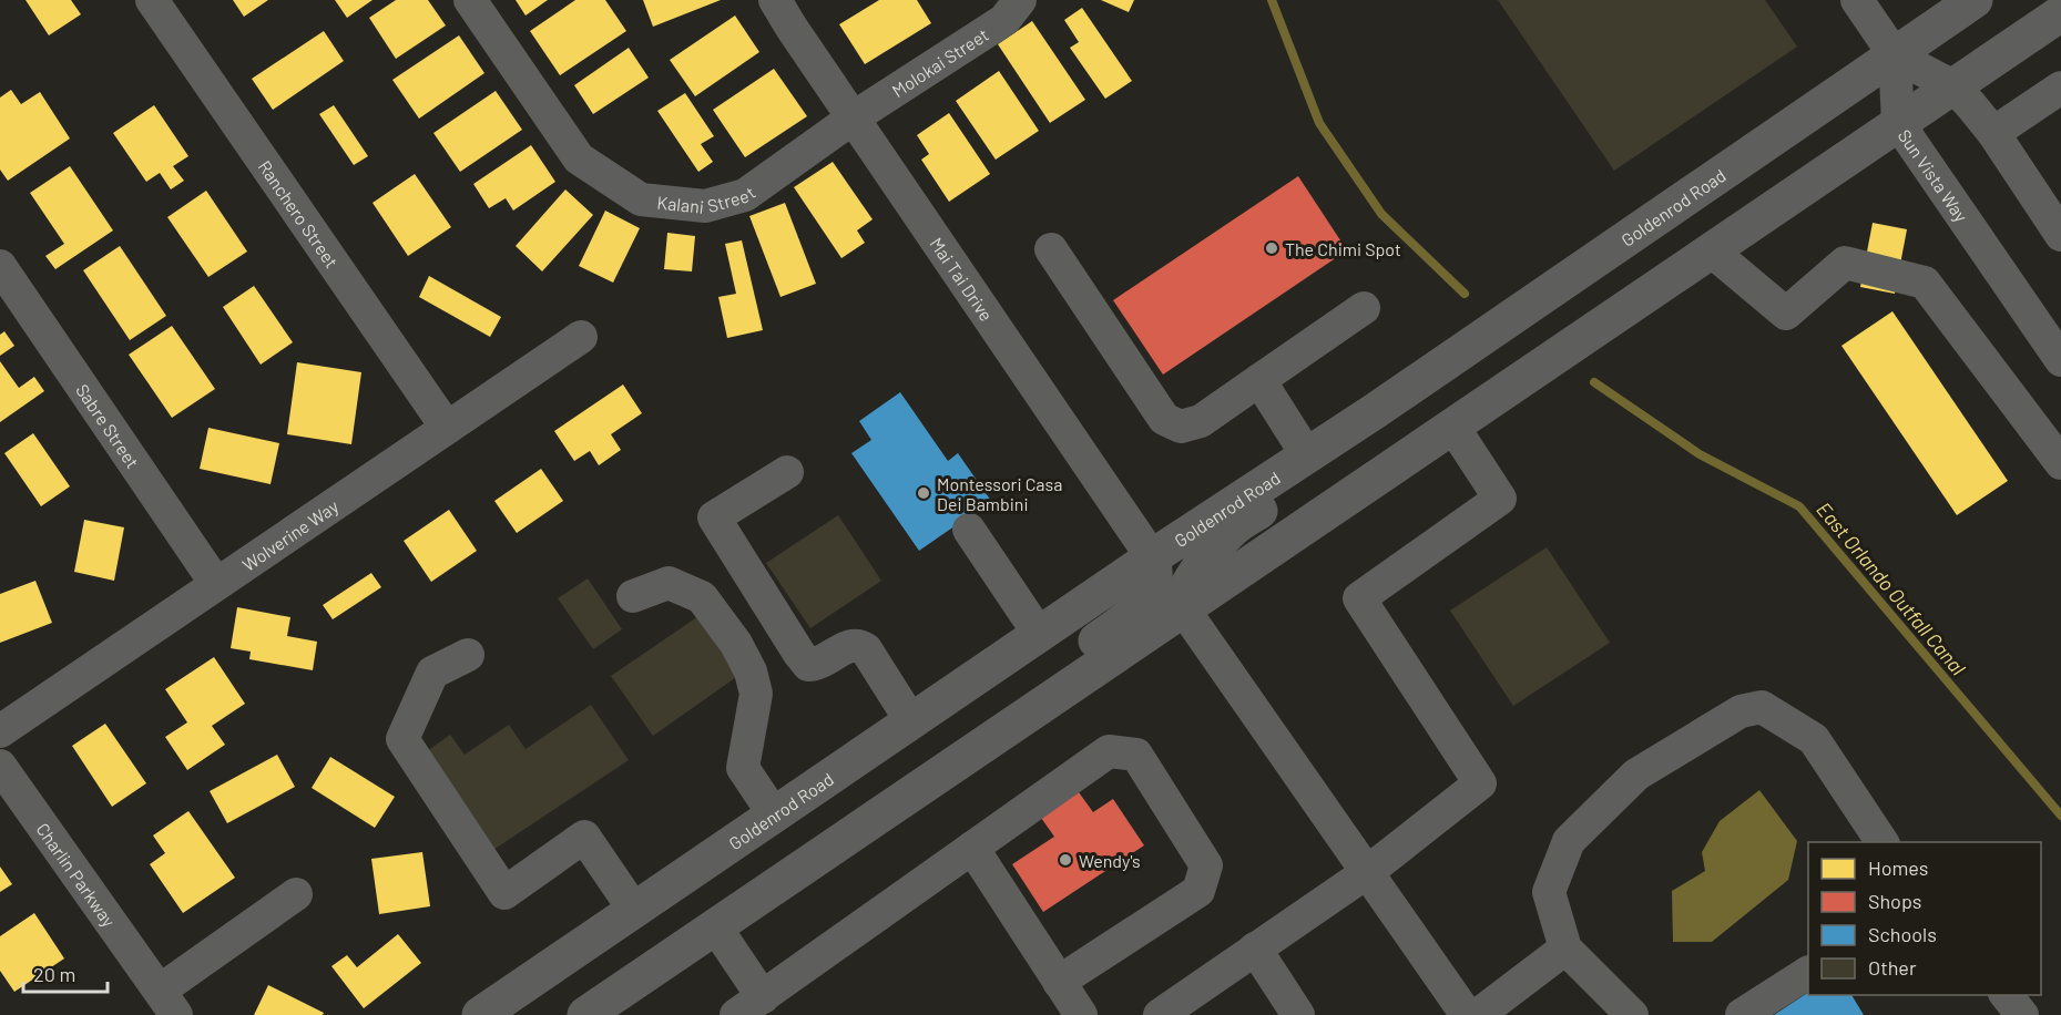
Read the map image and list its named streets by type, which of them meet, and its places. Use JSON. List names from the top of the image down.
{
  "streets": {
    "main road": ["Goldenrod Road"],
    "street": [
      "Molokai Street",
      "Sun Vista Way",
      "Kalani Street",
      "Ranchero Street",
      "Mai Tai Drive",
      "Sabre Street",
      "Wolverine Way",
      "Charlin Parkway"
    ]
  },
  "crossings": [
    ["Molokai Street", "Kalani Street"],
    ["Molokai Street", "Mai Tai Drive"],
    ["Sun Vista Way", "Goldenrod Road"],
    ["Kalani Street", "Mai Tai Drive"],
    ["Goldenrod Road", "Mai Tai Drive"],
    ["Ranchero Street", "Wolverine Way"],
    ["Sabre Street", "Wolverine Way"]
  ],
  "water": ["East Orlando Outfall Canal"],
  "places": ["The Chimi Spot", "Montessori Casa Dei Bambini", "Wendy's"],
  "legend": [
    "Homes",
    "Shops",
    "Schools",
    "Other"
  ],
  "scale_bar": "20 m"
}
